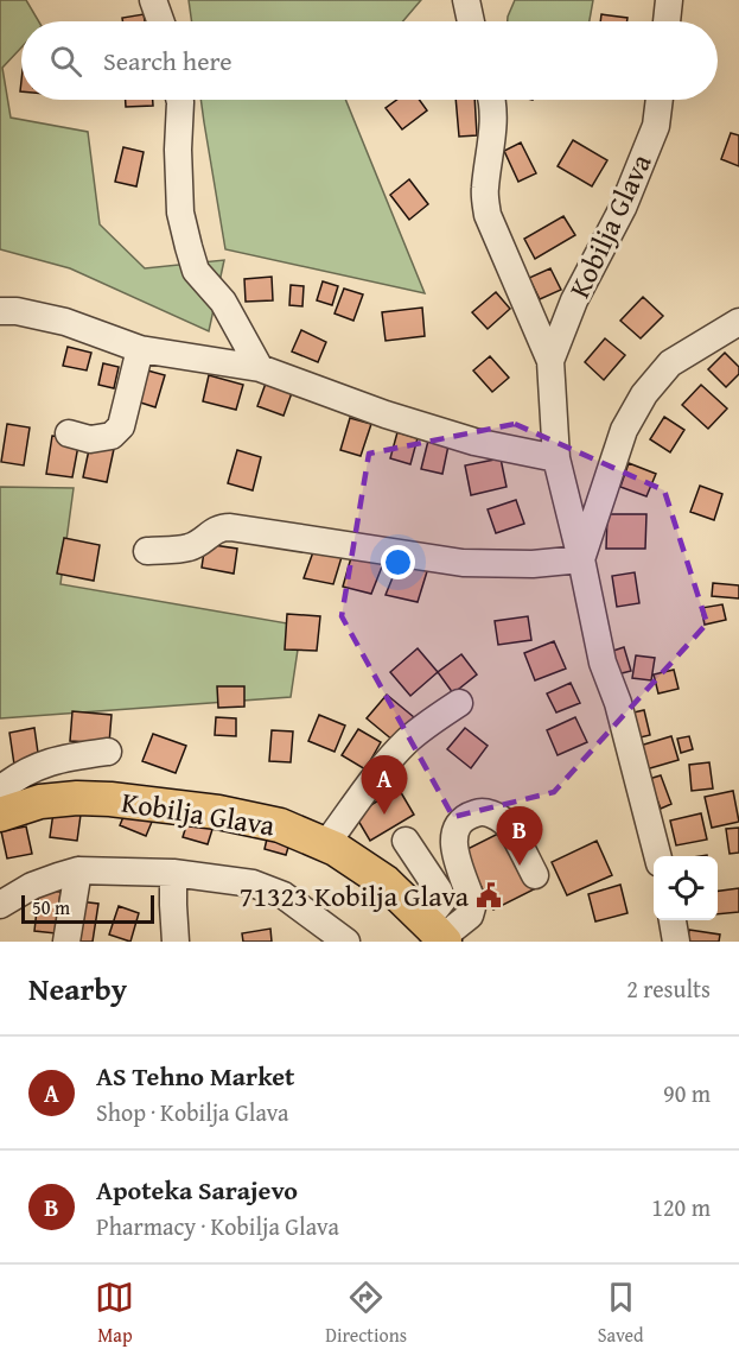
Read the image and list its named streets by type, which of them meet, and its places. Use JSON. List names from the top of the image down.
{
  "streets": {
    "main road": ["Kobilja Glava"]
  },
  "places": {
    "public building": ["71323 Kobilja Glava"]
  },
  "scale_bar": "50 m",
  "page": {
    "search": "Search here",
    "pins": ["A", "B"],
    "scale": "50 m",
    "heading": ["Nearby", "2 results"],
    "list": [
      {
        "mark": "A",
        "name": "AS Tehno Market",
        "note": "Shop · Kobilja Glava",
        "value": "90 m"
      },
      {
        "mark": "B",
        "name": "Apoteka Sarajevo",
        "note": "Pharmacy · Kobilja Glava",
        "value": "120 m"
      }
    ],
    "nav": ["Map", "Directions", "Saved"]
  }
}
